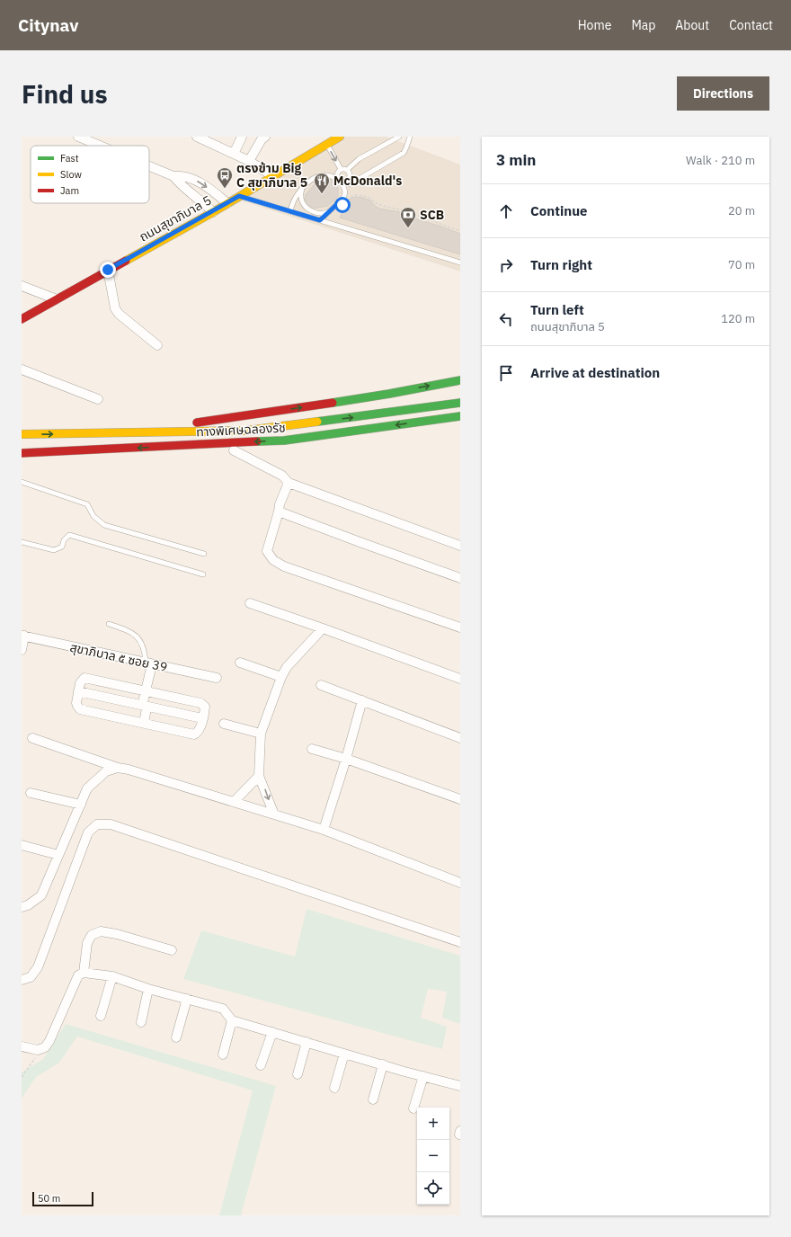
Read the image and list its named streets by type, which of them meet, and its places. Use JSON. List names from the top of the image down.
{
  "streets": {
    "main road": ["ถนนสุขาภิบาล 5", "ทางพิเศษฉลองรัช"],
    "street": ["สุขาภิบาล ๕ ซอย 39"]
  },
  "places": {
    "bus stop": ["ตรงข้าม Big C สุขาภิบาล 5"],
    "restaurant": ["McDonald's"],
    "bank": ["SCB"]
  },
  "legend": ["Fast", "Slow", "Jam"],
  "scale_bar": "50 m",
  "page": {
    "header": "Citynav",
    "nav": [
      "Home",
      "Map",
      "About",
      "Contact"
    ],
    "buttons": "Directions",
    "title": "Find us",
    "heading": ["3 min", "Walk · 210 m"],
    "list": [
      ["Continue", "20 m"],
      ["Turn right", "70 m"],
      ["Turn left", "ถนนสุขาภิบาล 5", "120 m"],
      "Arrive at destination"
    ],
    "map_buttons": ["+", "−"],
    "scale": "50 m"
  }
}
